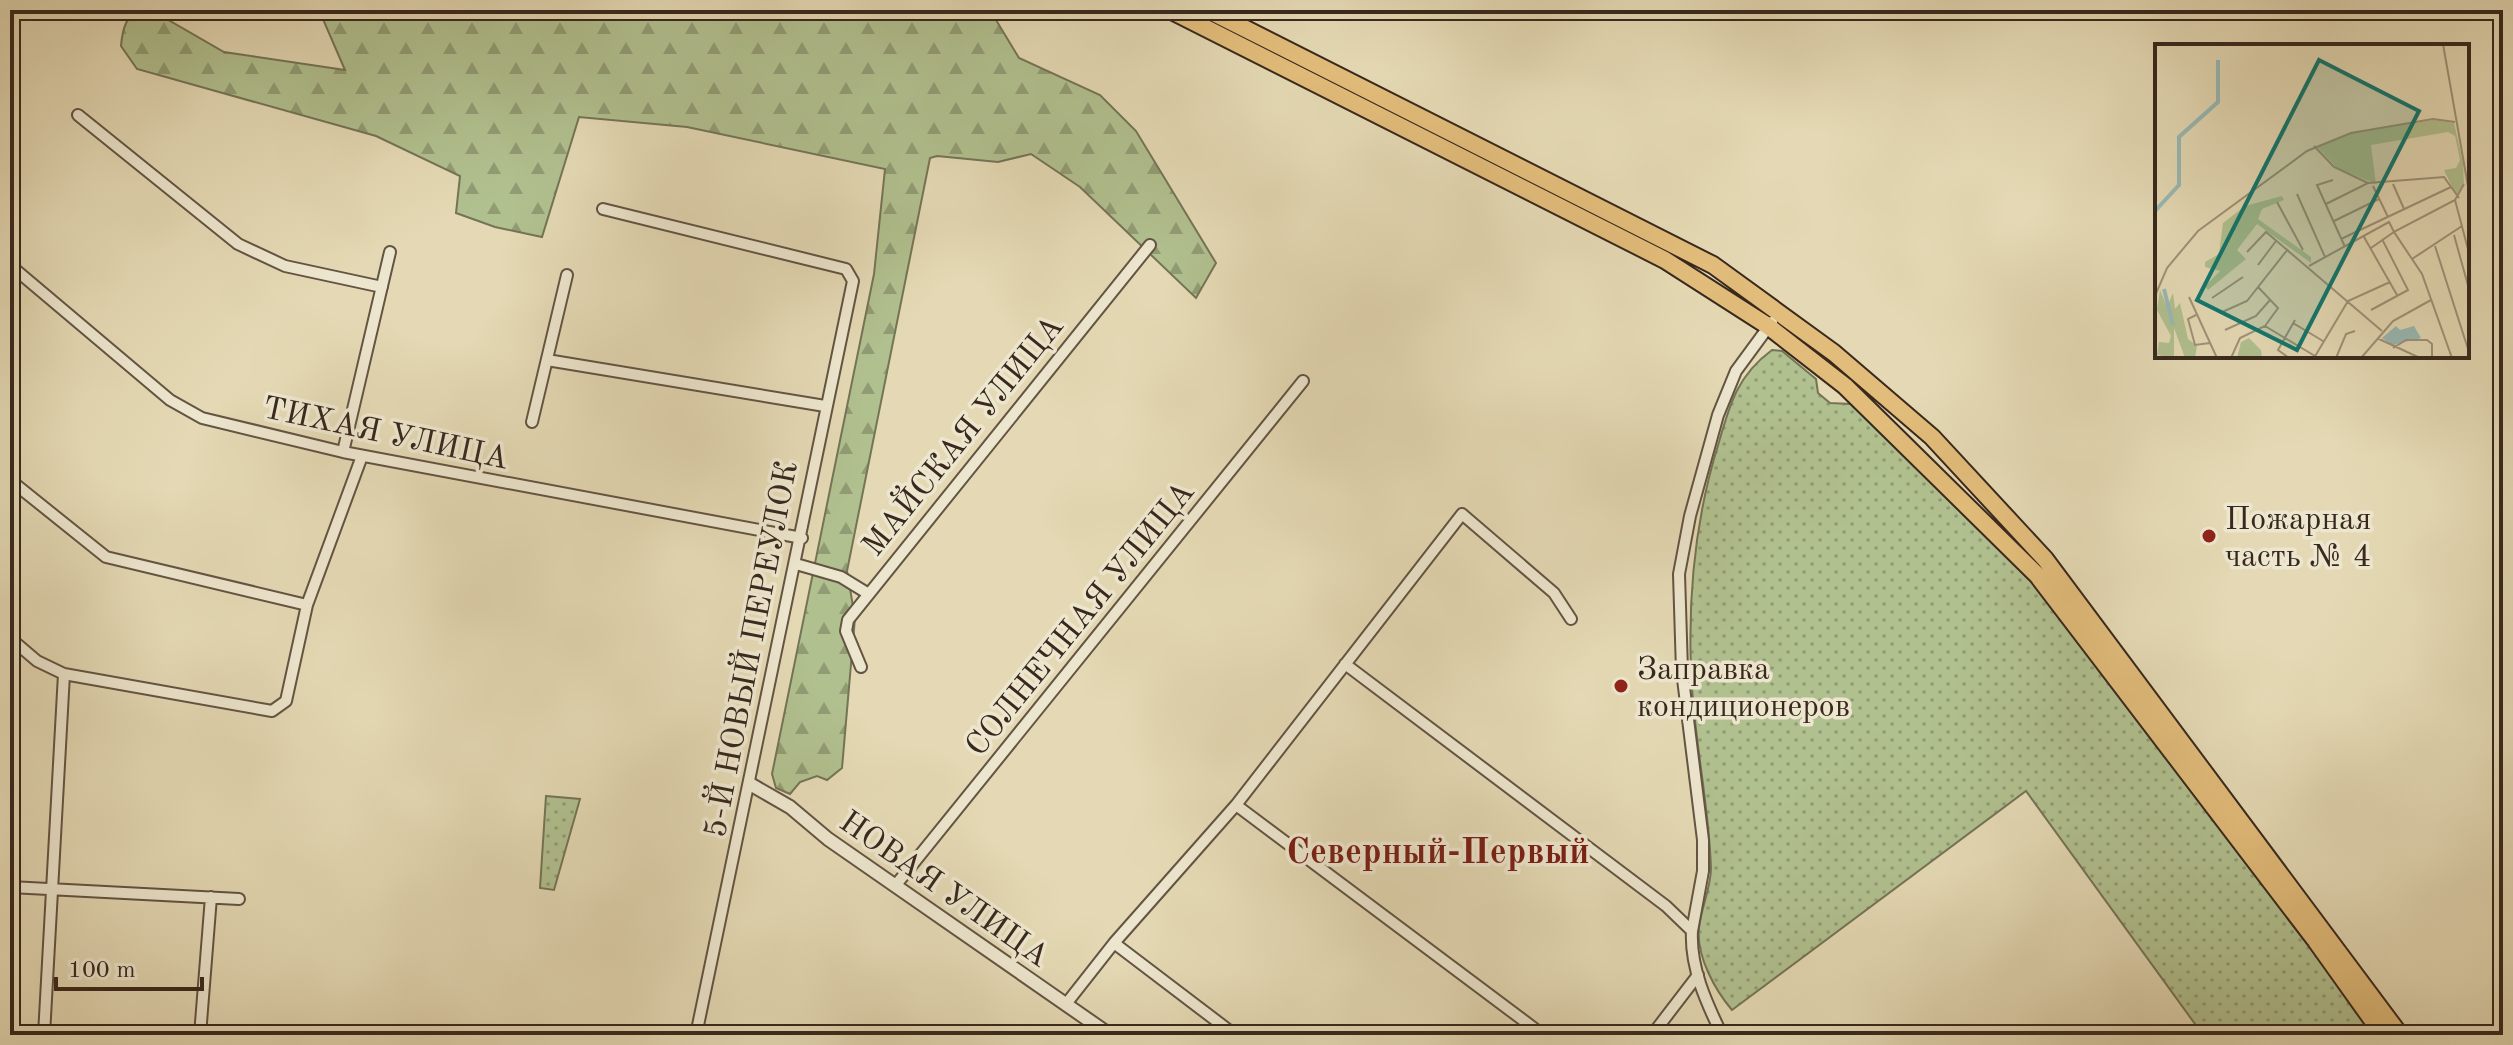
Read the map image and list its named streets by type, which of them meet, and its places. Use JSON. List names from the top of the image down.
{
  "streets": {
    "street": [
      "ТИХАЯ УЛИЦА",
      "МАЙСКАЯ УЛИЦА",
      "СОЛНЕЧНАЯ УЛИЦА",
      "5-Й НОВЫЙ ПЕРЕУЛОК",
      "НОВАЯ УЛИЦА"
    ]
  },
  "crossings": [
    ["ТИХАЯ УЛИЦА", "5-Й НОВЫЙ ПЕРЕУЛОК"],
    ["СОЛНЕЧНАЯ УЛИЦА", "НОВАЯ УЛИЦА"],
    ["5-Й НОВЫЙ ПЕРЕУЛОК", "НОВАЯ УЛИЦА"]
  ],
  "districts": ["Северный-Первый"],
  "places": ["Пожарная часть № 4", "Заправка кондиционеров"],
  "scale_bar": "100 m"
}
